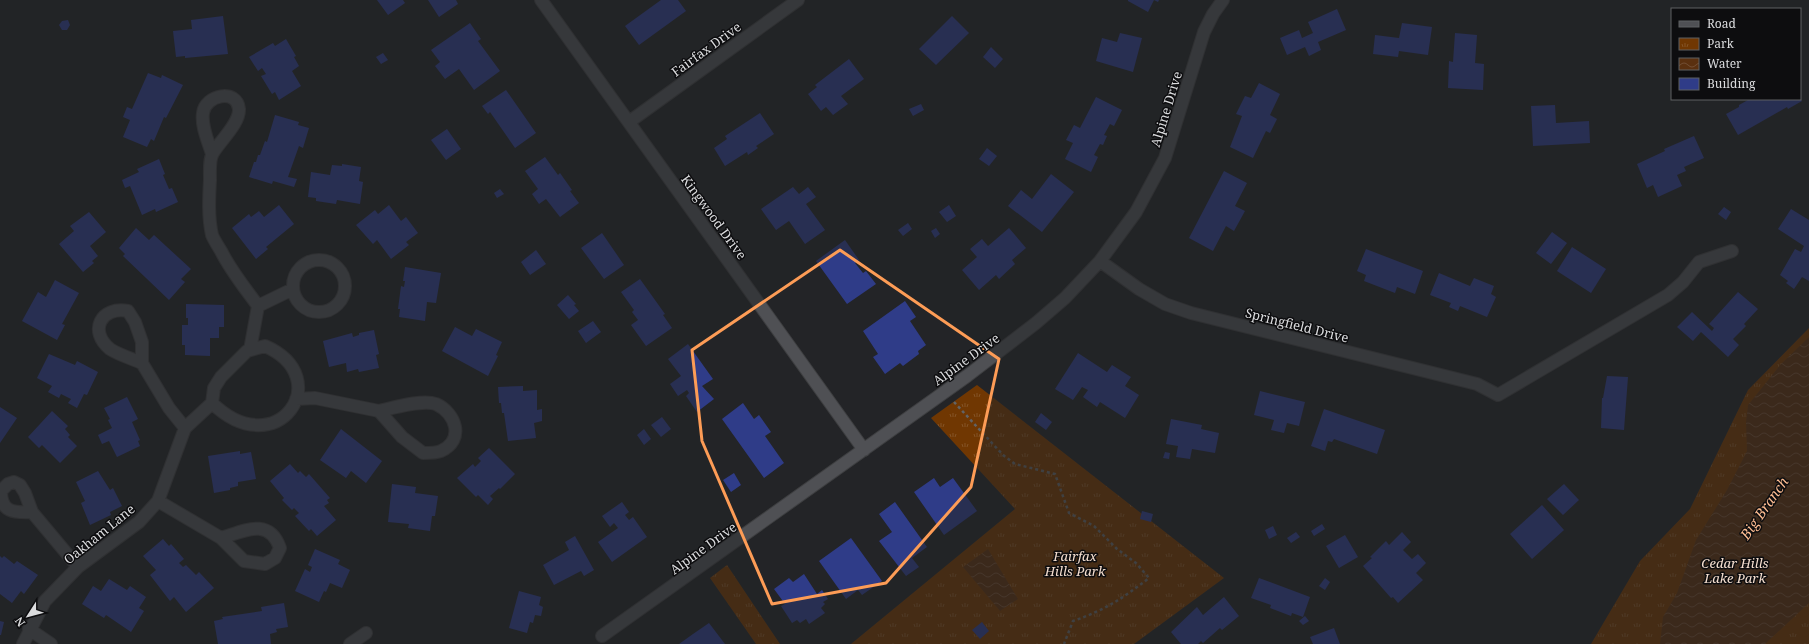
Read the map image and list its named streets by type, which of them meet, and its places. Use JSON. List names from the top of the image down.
{
  "streets": {
    "street": [
      "Fairfax Drive",
      "Alpine Drive",
      "Kingwood Drive",
      "Springfield Drive",
      "Oakham Lane"
    ]
  },
  "crossings": [
    ["Fairfax Drive", "Kingwood Drive"],
    ["Alpine Drive", "Kingwood Drive"],
    ["Alpine Drive", "Springfield Drive"]
  ],
  "water": ["Big Branch"],
  "parks": ["Fairfax Hills Park", "Cedar Hills Lake Park"],
  "legend": [
    "Road",
    "Park",
    "Water",
    "Building"
  ],
  "north": "bottom left"
}
